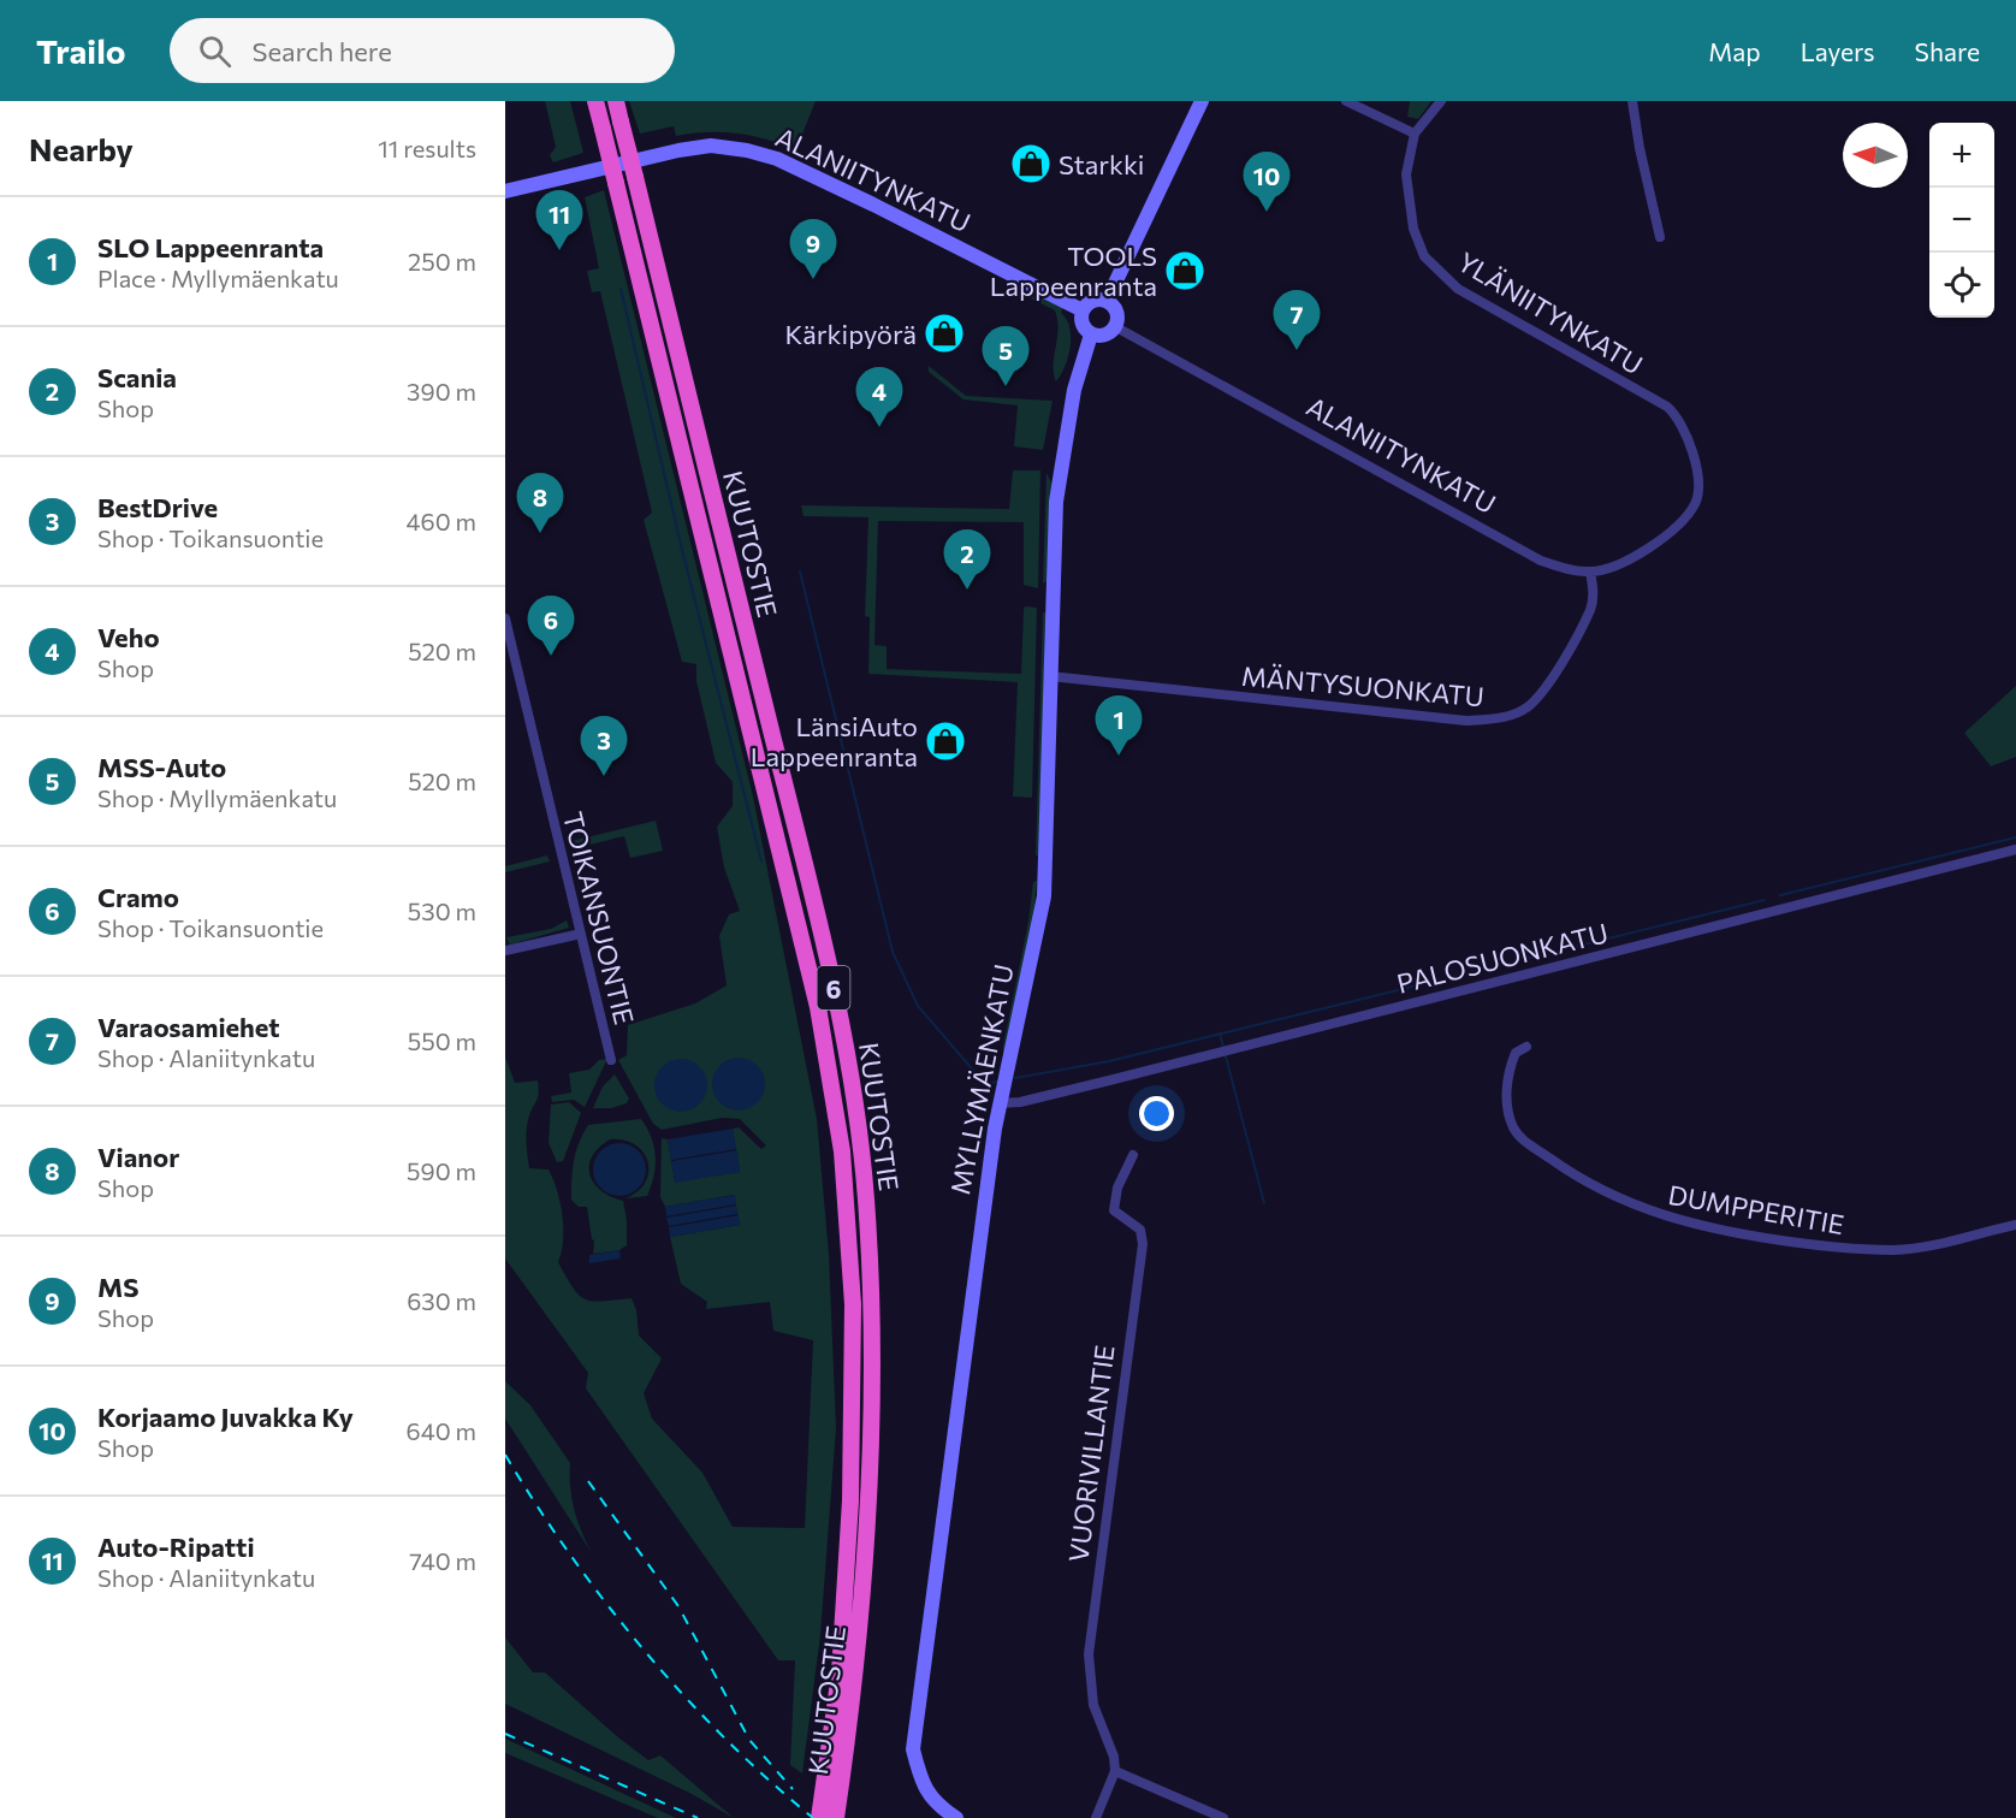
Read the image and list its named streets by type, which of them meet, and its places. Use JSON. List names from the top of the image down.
{
  "streets": {
    "highway": ["KUUTOSTIE", "6"],
    "main road": ["ALANIITYNKATU", "MYLLYMÄENKATU"],
    "street": [
      "YLÄNIITYNKATU",
      "MÄNTYSUONKATU",
      "TOIKANSUONTIE",
      "PALOSUONKATU",
      "DUMPPERITIE",
      "VUORIVILLANTIE"
    ]
  },
  "crossings": [
    ["ALANIITYNKATU", "YLÄNIITYNKATU"],
    ["ALANIITYNKATU", "MÄNTYSUONKATU"],
    ["ALANIITYNKATU", "MYLLYMÄENKATU"],
    ["YLÄNIITYNKATU", "MÄNTYSUONKATU"],
    ["MÄNTYSUONKATU", "MYLLYMÄENKATU"],
    ["PALOSUONKATU", "MYLLYMÄENKATU"]
  ],
  "places": {
    "shop": [
      "Starkki",
      "TOOLS Lappeenranta",
      "Kärkipyörä",
      "LänsiAuto Lappeenranta"
    ]
  },
  "north": "left",
  "page": {
    "header": "Trailo",
    "search": "Search here",
    "nav": ["Map", "Layers", "Share"],
    "heading": ["Nearby", "11 results"],
    "map_buttons": ["+", "−"],
    "pins": [
      "10",
      "11",
      "9",
      "7",
      "5",
      "4",
      "8",
      "2",
      "6",
      "1",
      "3"
    ],
    "list": [
      {
        "mark": "1",
        "name": "SLO Lappeenranta",
        "note": "Place · Myllymäenkatu",
        "value": "250 m"
      },
      {
        "mark": "2",
        "name": "Scania",
        "note": "Shop",
        "value": "390 m"
      },
      {
        "mark": "3",
        "name": "BestDrive",
        "note": "Shop · Toikansuontie",
        "value": "460 m"
      },
      {
        "mark": "4",
        "name": "Veho",
        "note": "Shop",
        "value": "520 m"
      },
      {
        "mark": "5",
        "name": "MSS-Auto",
        "note": "Shop · Myllymäenkatu",
        "value": "520 m"
      },
      {
        "mark": "6",
        "name": "Cramo",
        "note": "Shop · Toikansuontie",
        "value": "530 m"
      },
      {
        "mark": "7",
        "name": "Varaosamiehet",
        "note": "Shop · Alaniitynkatu",
        "value": "550 m"
      },
      {
        "mark": "8",
        "name": "Vianor",
        "note": "Shop",
        "value": "590 m"
      },
      {
        "mark": "9",
        "name": "MS",
        "note": "Shop",
        "value": "630 m"
      },
      {
        "mark": "10",
        "name": "Korjaamo Juvakka Ky",
        "note": "Shop",
        "value": "640 m"
      },
      {
        "mark": "11",
        "name": "Auto-Ripatti",
        "note": "Shop · Alaniitynkatu",
        "value": "740 m"
      }
    ]
  }
}
